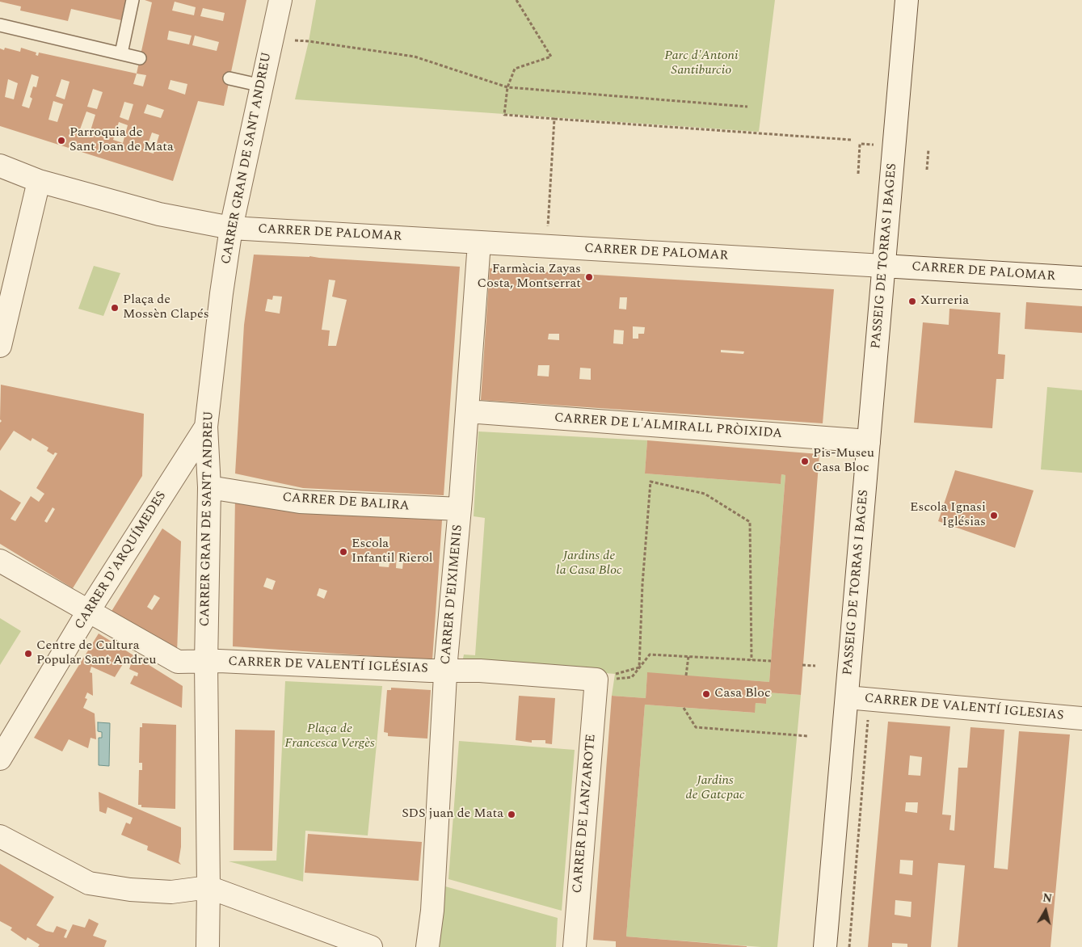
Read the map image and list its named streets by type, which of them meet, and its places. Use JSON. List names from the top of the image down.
{
  "streets": {
    "street": [
      "CARRER GRAN DE SANT ANDREU",
      "CARRER DE PALOMAR",
      "PASSEIG DE TORRAS I BAGES",
      "CARRER DE L'ALMIRALL PRÒIXIDA",
      "CARRER DE BALIRA",
      "CARRER D'ARQUÍMEDES",
      "CARRER D'EIXIMENIS",
      "CARRER DE VALENTÍ IGLÉSIAS",
      "CARRER DE VALENTÍ IGLESIAS",
      "CARRER DE LANZAROTE"
    ]
  },
  "crossings": [
    ["CARRER GRAN DE SANT ANDREU", "CARRER DE PALOMAR"],
    ["CARRER GRAN DE SANT ANDREU", "CARRER DE BALIRA"],
    ["CARRER GRAN DE SANT ANDREU", "CARRER D'ARQUÍMEDES"],
    ["CARRER GRAN DE SANT ANDREU", "CARRER DE VALENTÍ IGLÉSIAS"],
    ["CARRER DE PALOMAR", "PASSEIG DE TORRAS I BAGES"],
    ["CARRER DE PALOMAR", "CARRER D'EIXIMENIS"],
    ["PASSEIG DE TORRAS I BAGES", "CARRER DE L'ALMIRALL PRÒIXIDA"],
    ["PASSEIG DE TORRAS I BAGES", "CARRER DE VALENTÍ IGLESIAS"],
    ["CARRER DE L'ALMIRALL PRÒIXIDA", "CARRER D'EIXIMENIS"],
    ["CARRER DE BALIRA", "CARRER D'EIXIMENIS"],
    ["CARRER D'ARQUÍMEDES", "CARRER DE VALENTÍ IGLÉSIAS"],
    ["CARRER D'EIXIMENIS", "CARRER DE VALENTÍ IGLÉSIAS"],
    ["CARRER DE VALENTÍ IGLÉSIAS", "CARRER DE LANZAROTE"]
  ],
  "parks": [
    "Parc d'Antoni Santiburcio",
    "Jardins de la Casa Bloc",
    "Plaça de Francesca Vergès",
    "Jardins de Gatcpac"
  ],
  "places": [
    "Parroquia de Sant Joan de Mata",
    "Farmàcia Zayas Costa, Montserrat",
    "Xurreria",
    "Plaça de Mossèn Clapés",
    "Pis-Museu Casa Bloc",
    "Escola Ignasi Iglésias",
    "Escola Infantil Rierol",
    "Centre de Cultura Popular Sant Andreu",
    "Casa Bloc",
    "SDS juan de Mata"
  ],
  "north": "top"
}
